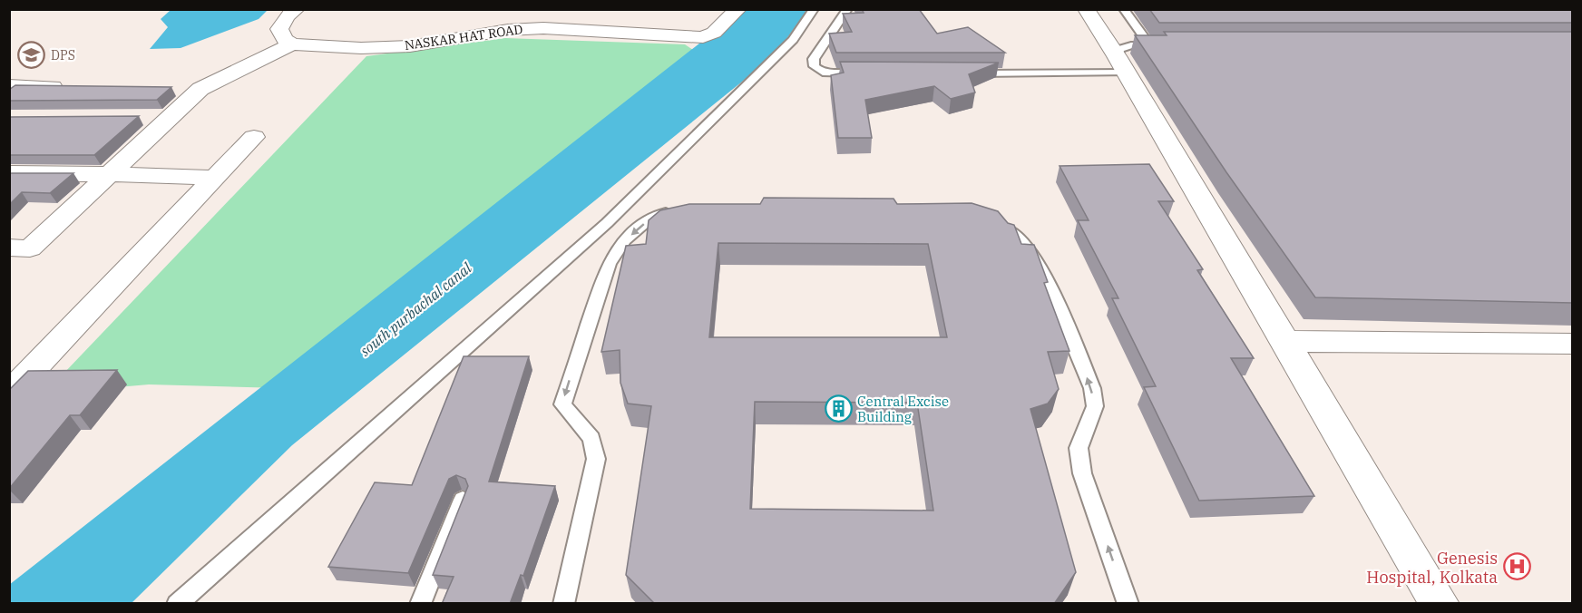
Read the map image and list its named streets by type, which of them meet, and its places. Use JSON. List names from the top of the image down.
{
  "streets": {
    "street": ["NASKAR HAT ROAD"]
  },
  "water": ["south purbachal canal"],
  "places": {
    "school or university": ["DPS"],
    "building": ["Central Excise Building"],
    "hospital": ["Genesis Hospital, Kolkata"]
  }
}
